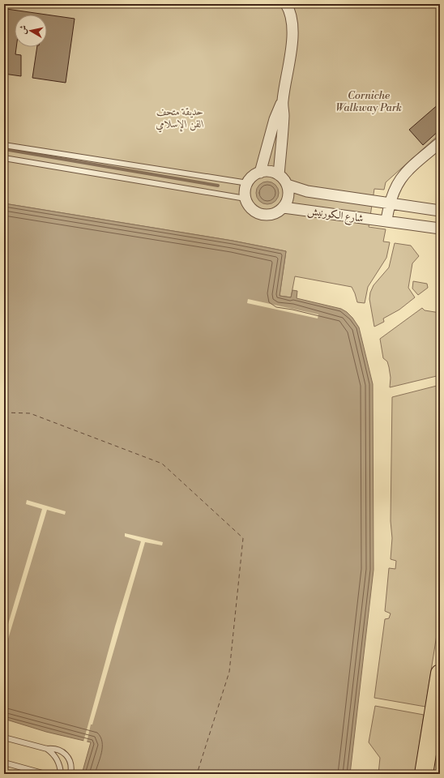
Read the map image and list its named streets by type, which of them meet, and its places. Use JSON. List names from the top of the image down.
{
  "streets": {
    "street": ["شارع الكورنيش"]
  },
  "parks": ["Corniche Walkway Park", "حديقة متحف الفن الإسلامي"],
  "north": "left"
}
